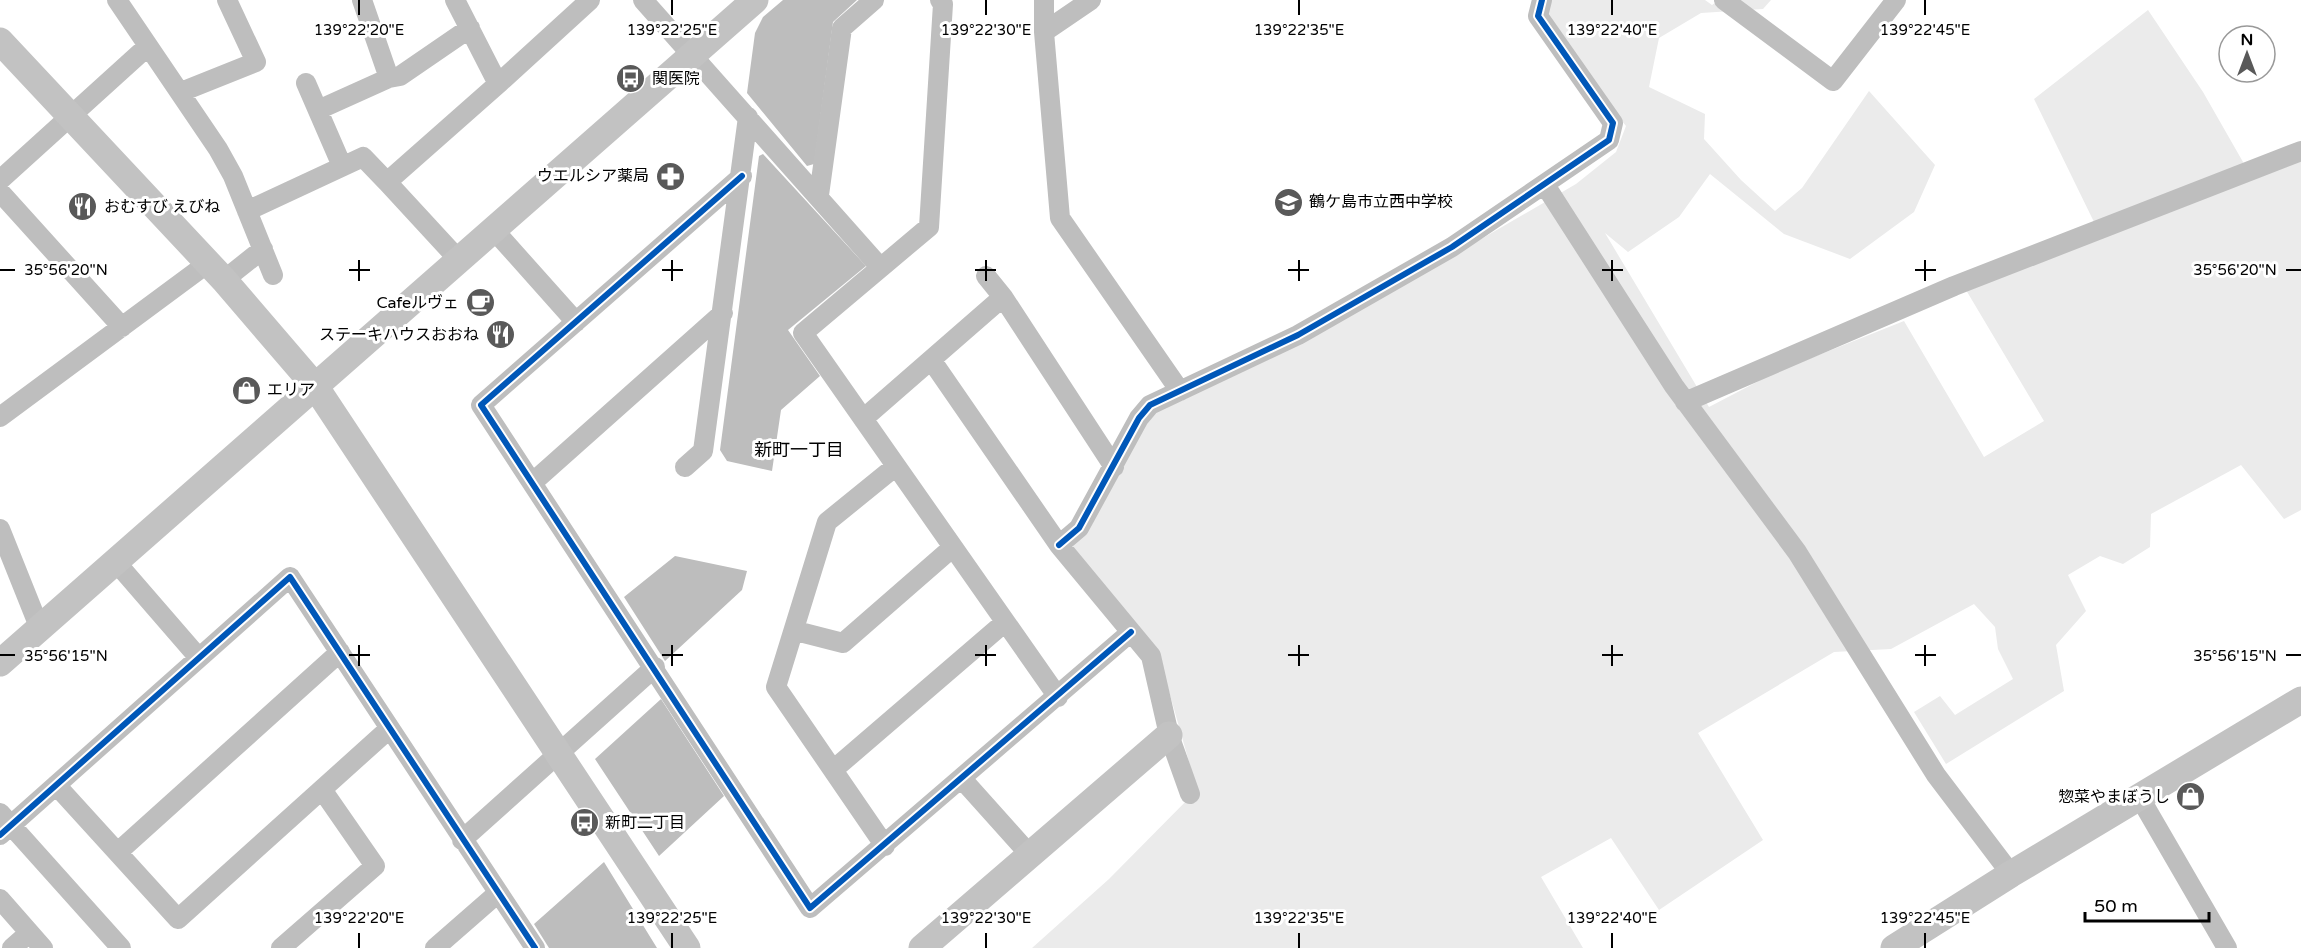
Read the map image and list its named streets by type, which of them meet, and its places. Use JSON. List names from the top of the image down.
{
  "districts": ["新町一丁目"],
  "places": {
    "bus stop": ["関医院", "新町二丁目"],
    "pharmacy": ["ウエルシア薬局"],
    "school or university": ["鶴ケ島市立西中学校"],
    "restaurant": ["おむすび えびね", "ステーキハウスおおね"],
    "cafe": ["Cafeルヴェ"],
    "shop": ["エリア", "惣菜やまぼうし"]
  },
  "scale_bar": "50 m",
  "north": "top",
  "coordinates": [
    "139°22'20\"E",
    "139°22'25\"E",
    "139°22'30\"E",
    "139°22'35\"E",
    "139°22'40\"E",
    "139°22'45\"E",
    "35°56'20\"N",
    "35°56'15\"N"
  ]
}
